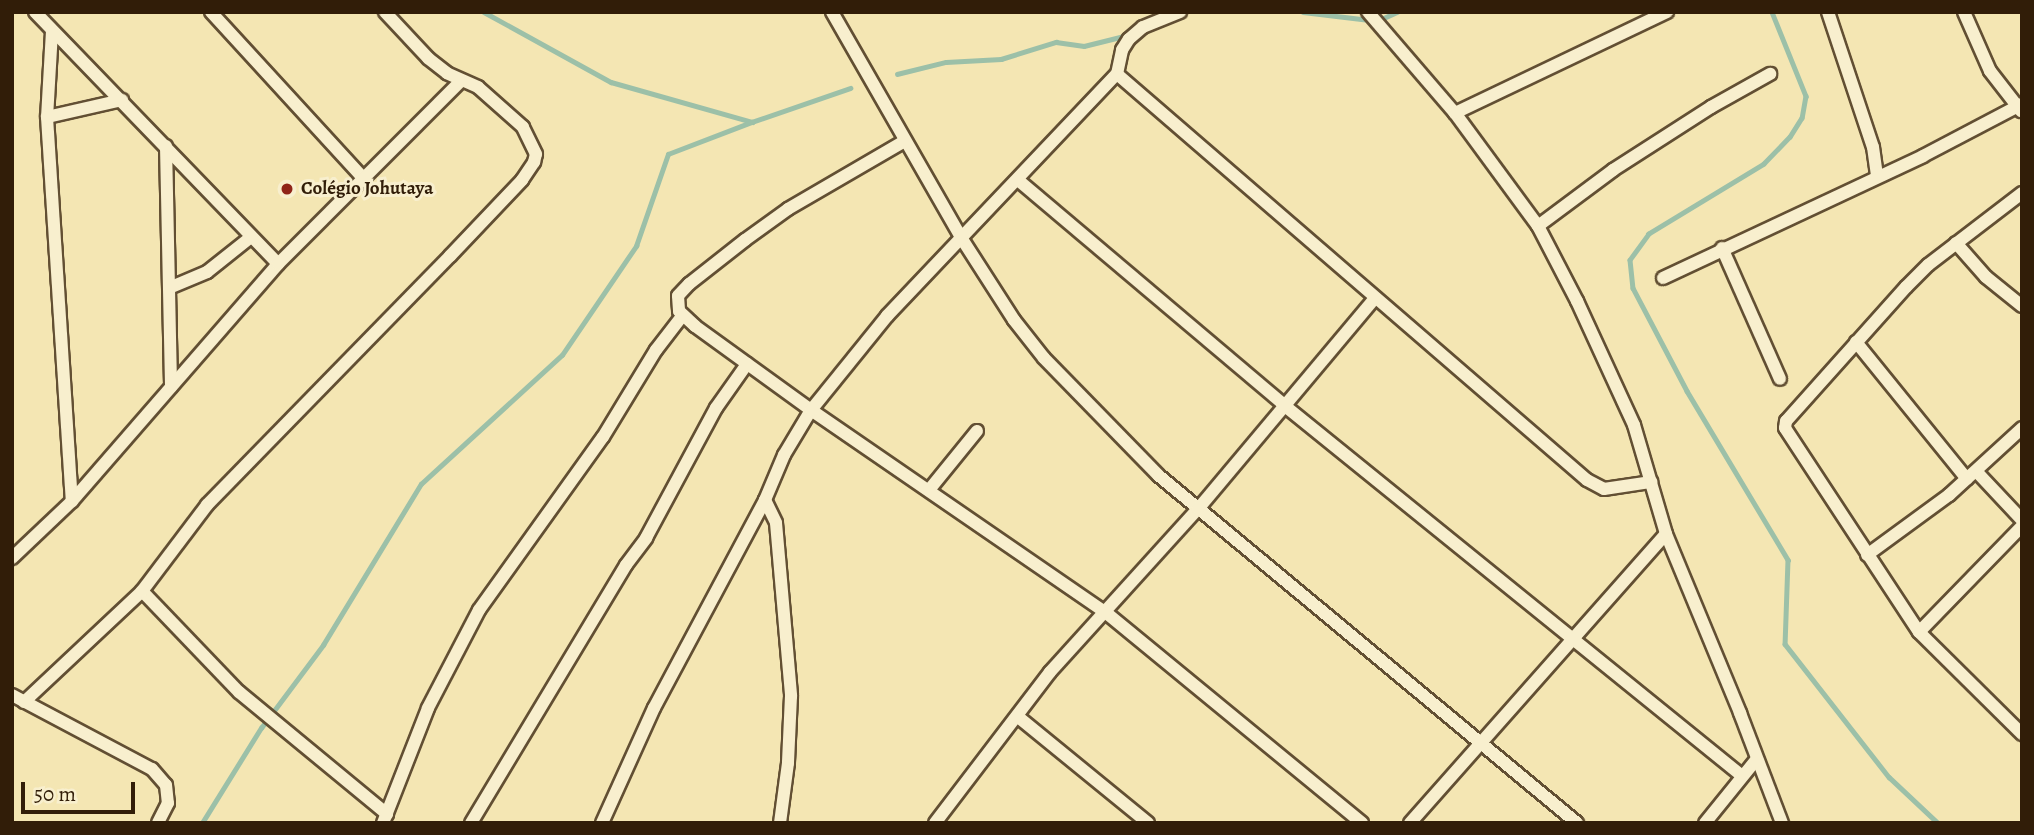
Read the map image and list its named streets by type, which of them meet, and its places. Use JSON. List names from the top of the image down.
{
  "places": ["Colégio Johutaya"],
  "scale_bar": "50 m"
}
